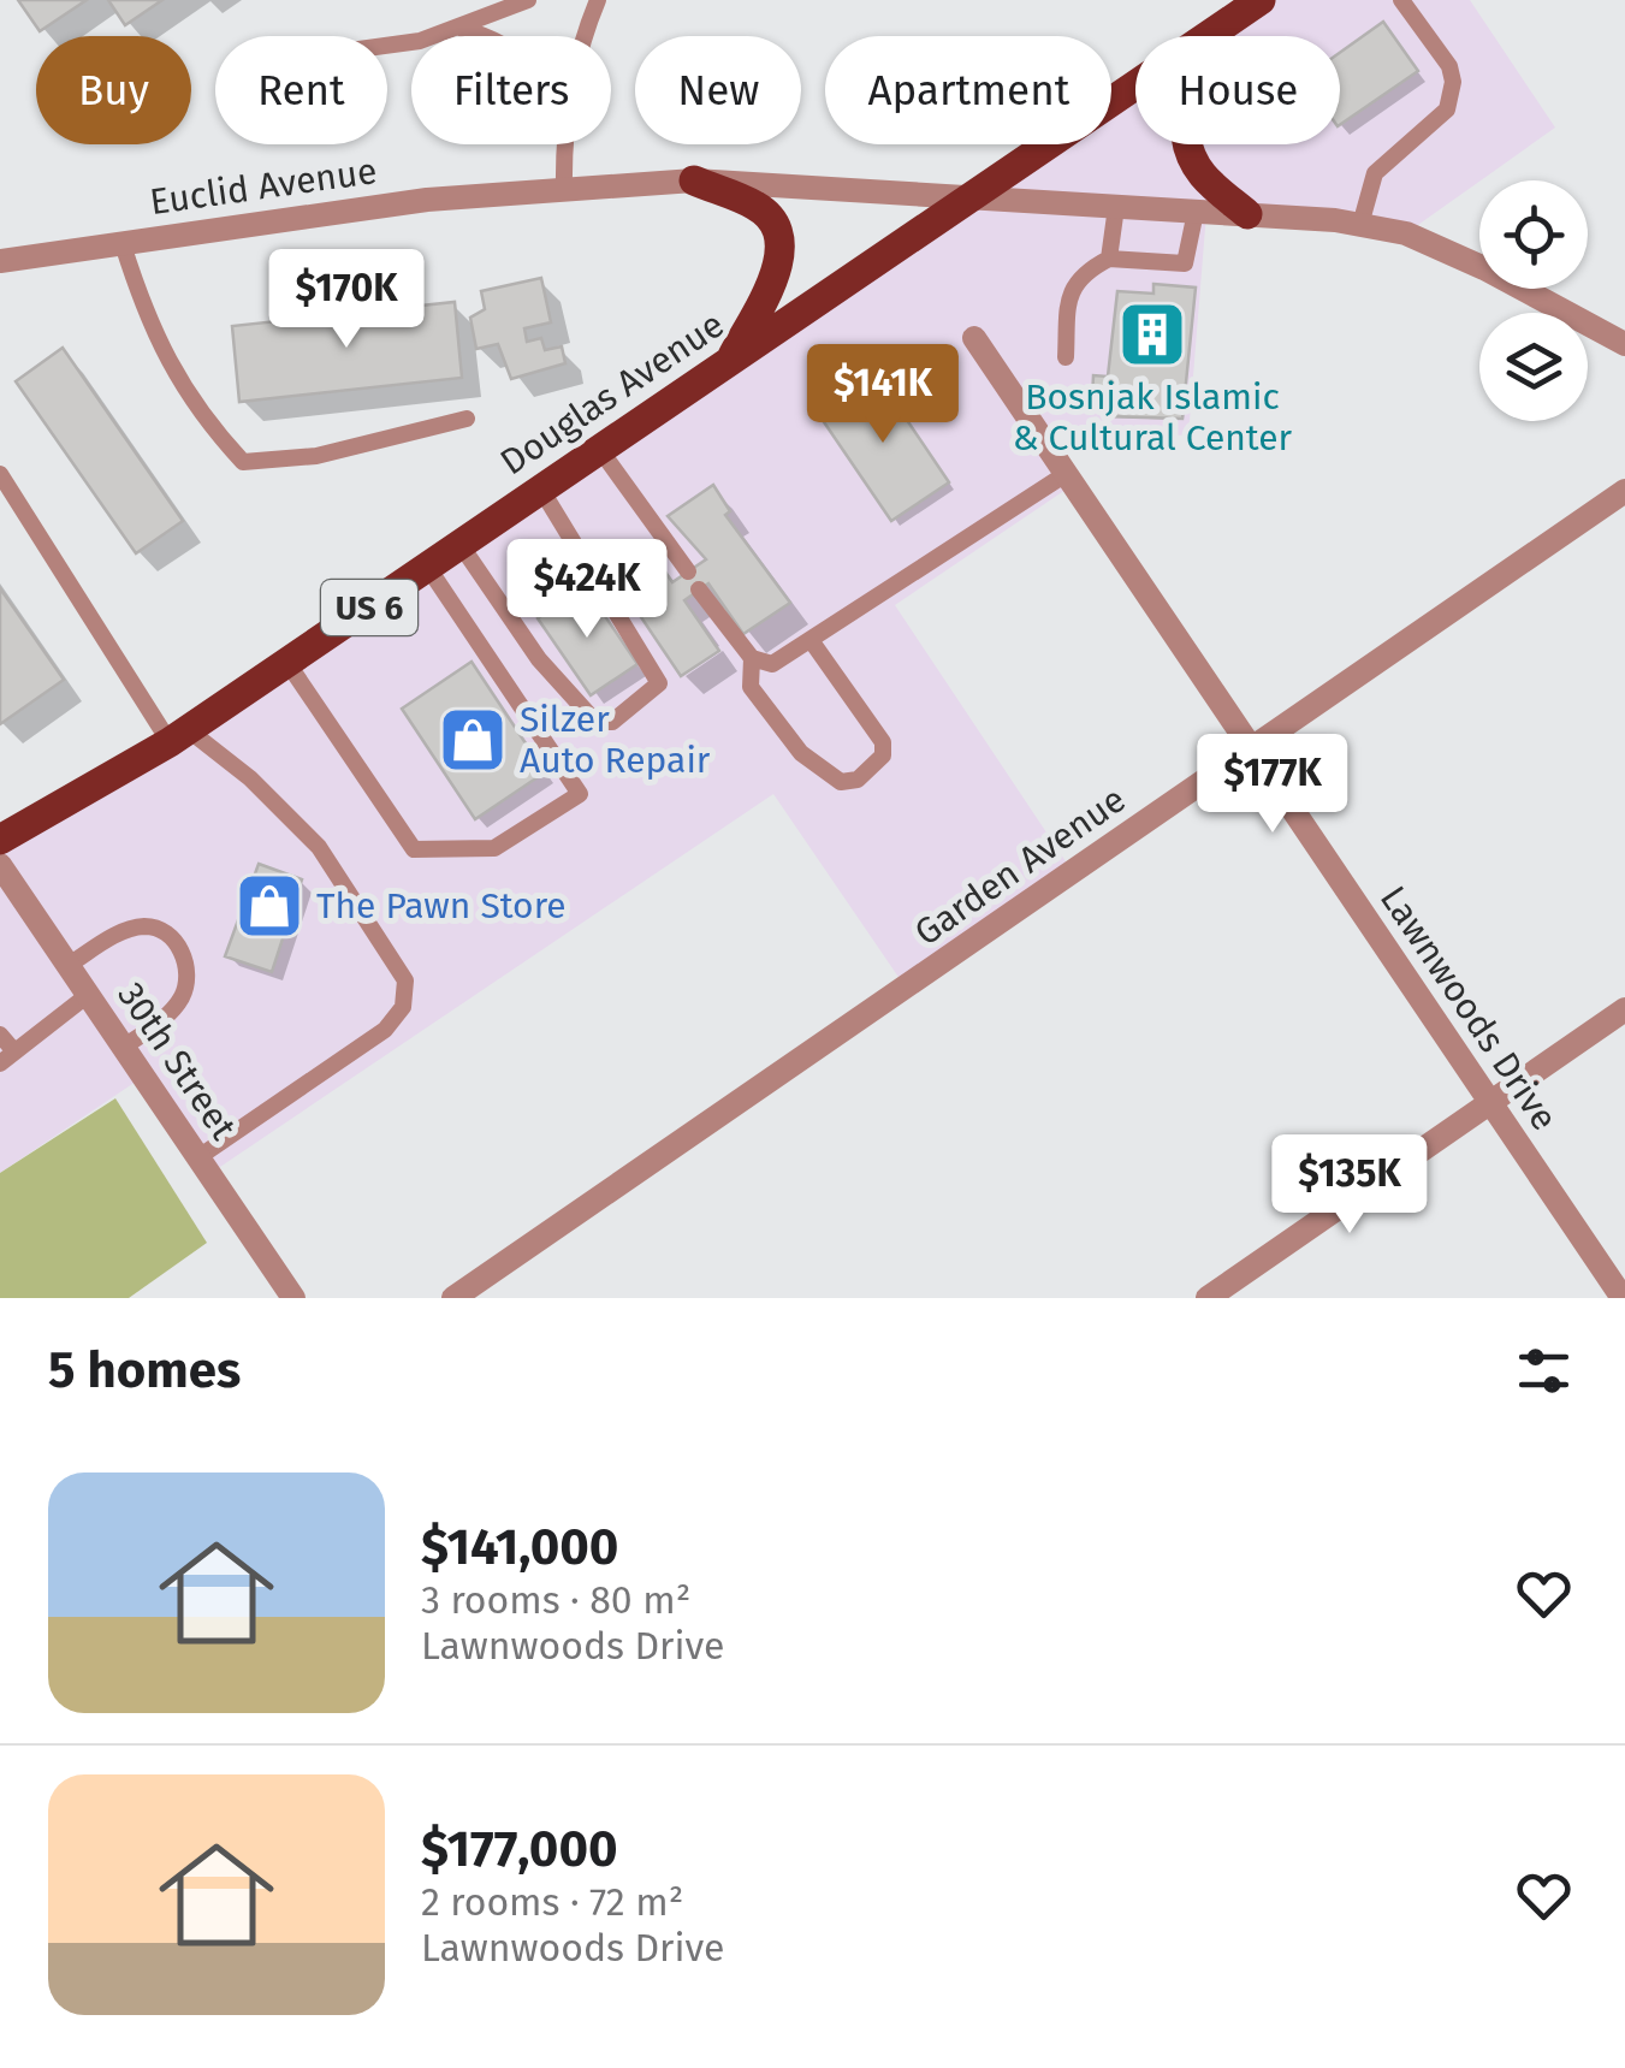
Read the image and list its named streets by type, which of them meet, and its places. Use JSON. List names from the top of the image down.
{
  "streets": {
    "main road": ["Douglas Avenue", "US 6"],
    "street": [
      "Euclid Avenue",
      "Garden Avenue",
      "Lawnwoods Drive",
      "30th Street"
    ]
  },
  "crossings": [
    ["Euclid Avenue", "Douglas Avenue"],
    ["Garden Avenue", "Lawnwoods Drive"]
  ],
  "places": {
    "building": ["Bosnjak Islamic & Cultural Center"],
    "shop": ["Silzer Auto Repair", "The Pawn Store"]
  },
  "page": {
    "chip": [
      "Buy",
      "Rent",
      "Filters",
      "New",
      "Apartment",
      "House"
    ],
    "price": [
      "$170K",
      "$141K",
      "$424K",
      "$177K",
      "$135K"
    ],
    "heading": "5 homes",
    "list": [
      {
        "name": "$141,000",
        "note": "3 rooms · 80 m² · Lawnwoods Drive"
      },
      {
        "name": "$177,000",
        "note": "2 rooms · 72 m² · Lawnwoods Drive"
      }
    ]
  }
}
